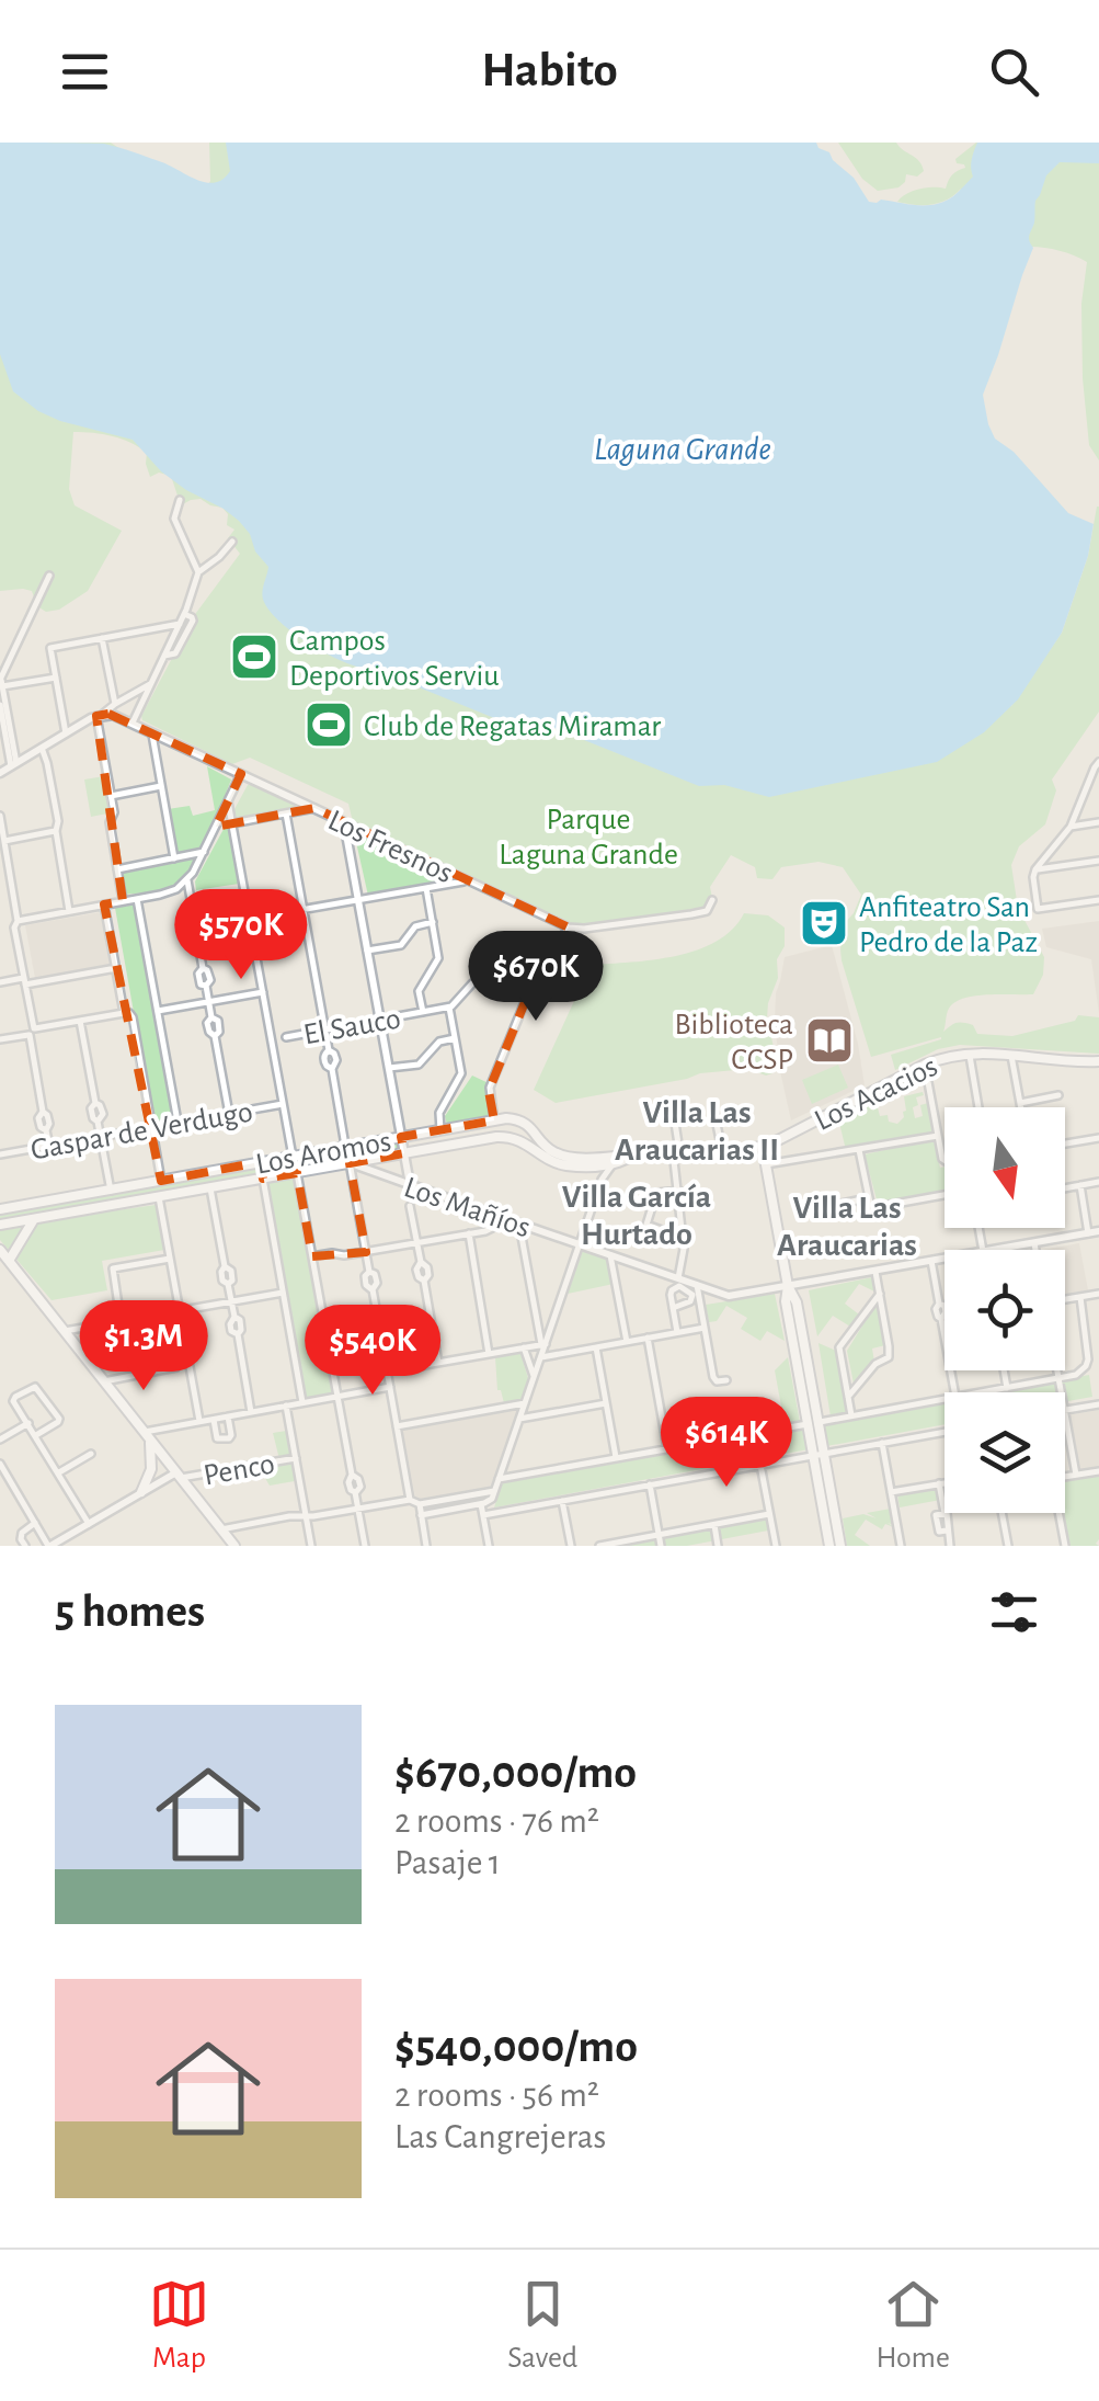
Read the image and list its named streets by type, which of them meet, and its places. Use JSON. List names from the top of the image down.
{
  "streets": {
    "main road": ["Los Acacios", "Los Aromos"],
    "street": [
      "Los Fresnos",
      "El Sauco",
      "Gaspar de Verdugo",
      "Los Mañíos",
      "Penco"
    ]
  },
  "crossings": [
    ["Los Aromos", "Los Mañíos"]
  ],
  "districts": ["Villa Las Araucarias II", "Villa García Hurtado", "Villa Las Araucarias"],
  "water": ["Laguna Grande"],
  "parks": ["Parque Laguna Grande"],
  "places": {
    "sports": ["Campos Deportivos Serviu", "Club de Regatas Miramar"],
    "theatre": ["Anfiteatro San Pedro de la Paz"],
    "library": ["Biblioteca CCSP"]
  },
  "north": "bottom",
  "page": {
    "header": "Habito",
    "price": [
      "$570K",
      "$670K",
      "$1.3M",
      "$540K",
      "$614K"
    ],
    "heading": "5 homes",
    "list": [
      {
        "name": "$670,000/mo",
        "note": "2 rooms · 76 m² · Pasaje 1"
      },
      {
        "name": "$540,000/mo",
        "note": "2 rooms · 56 m² · Las Cangrejeras"
      }
    ],
    "tabs": ["Map", "Saved", "Home"]
  }
}
